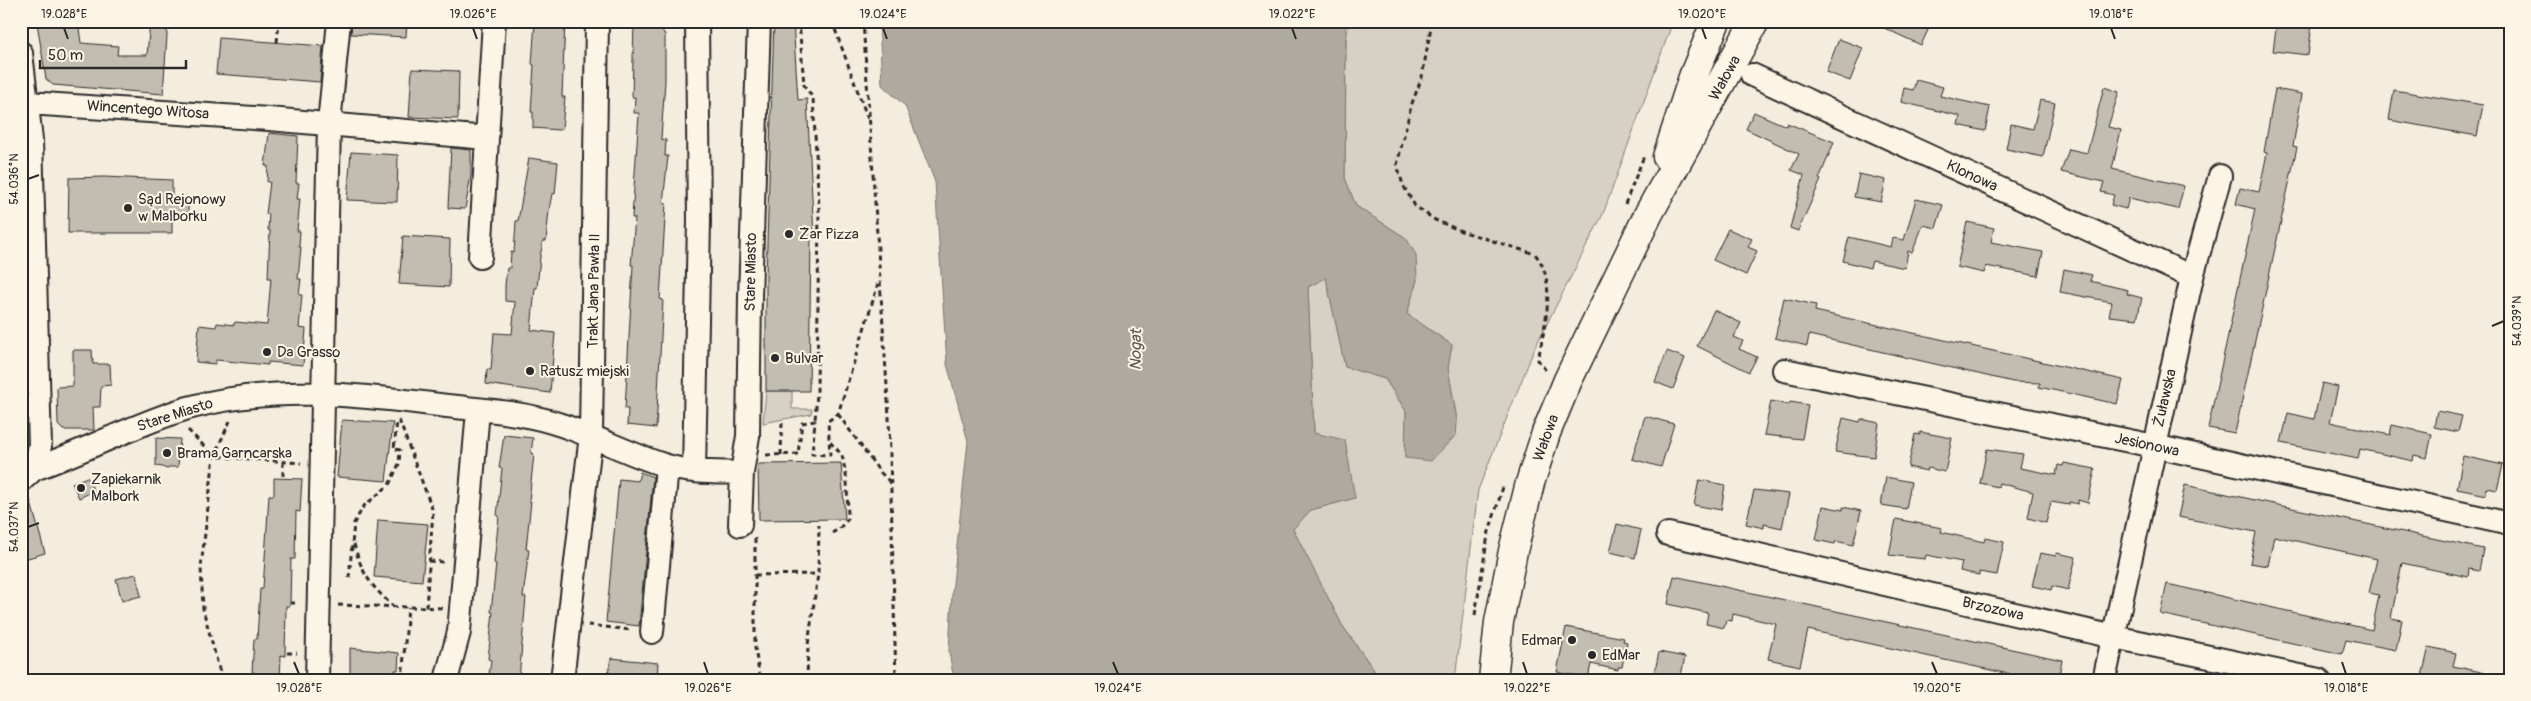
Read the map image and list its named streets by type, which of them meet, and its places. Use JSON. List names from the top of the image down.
{
  "streets": {
    "main road": ["Wałowa"],
    "street": [
      "Wincentego Witosa",
      "Klonowa",
      "Stare Miasto",
      "Trakt Jana Pawła II",
      "Żuławska",
      "Jesionowa",
      "Brzozowa"
    ]
  },
  "crossings": [
    ["Klonowa", "Żuławska"],
    ["Stare Miasto", "Trakt Jana Pawła II"],
    ["Żuławska", "Jesionowa"],
    ["Żuławska", "Brzozowa"]
  ],
  "water": ["Nogat"],
  "places": [
    "Sąd Rejonowy w Malborku",
    "Żar Pizza",
    "Da Grasso",
    "Bulvar",
    "Ratusz miejski",
    "Brama Garncarska",
    "Zapiekarnik Malbork",
    "Edmar",
    "EdMar"
  ],
  "scale_bar": "50 m",
  "coordinates": [
    "19.028°E",
    "19.026°E",
    "19.024°E",
    "19.022°E",
    "19.020°E",
    "19.018°E",
    "54.036°N",
    "54.039°N",
    "54.037°N"
  ]
}
